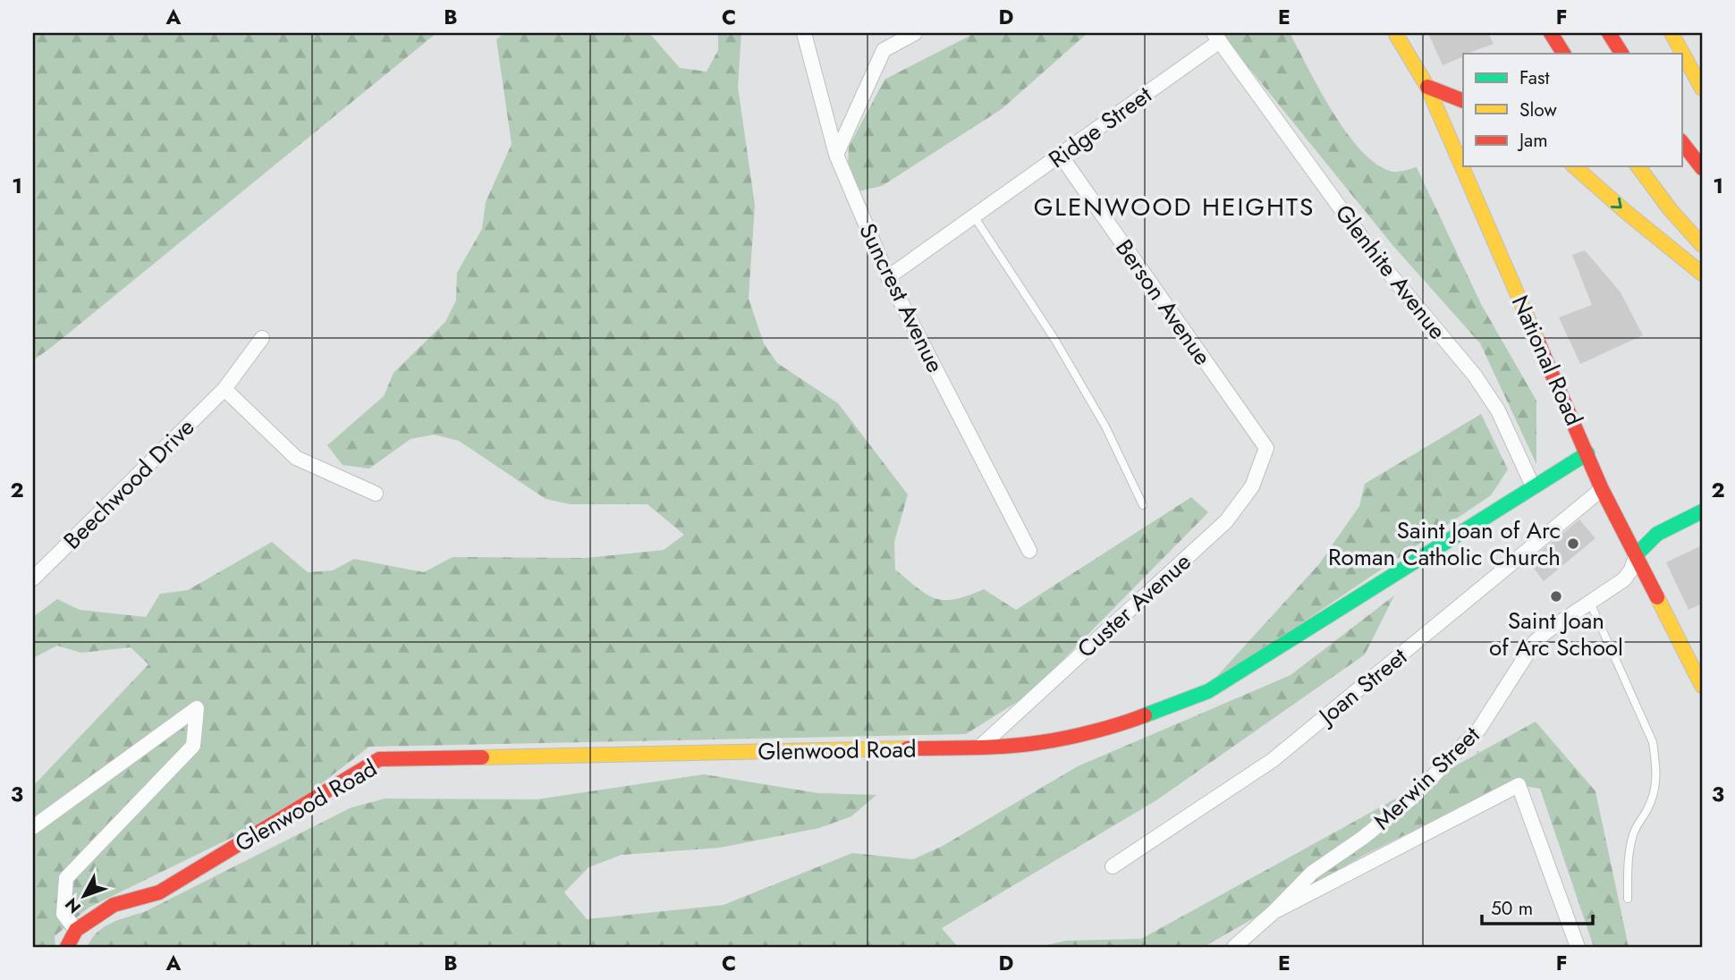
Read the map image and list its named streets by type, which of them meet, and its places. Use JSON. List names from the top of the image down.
{
  "streets": {
    "main road": ["National Road", "Glenwood Road", "Merwin Street"],
    "street": [
      "Ridge Street",
      "Glenhite Avenue",
      "Suncrest Avenue",
      "Berson Avenue",
      "Beechwood Drive",
      "Custer Avenue",
      "Joan Street"
    ]
  },
  "crossings": [
    ["Ridge Street", "Glenhite Avenue"],
    ["Ridge Street", "Suncrest Avenue"],
    ["Ridge Street", "Berson Avenue"],
    ["Glenhite Avenue", "Glenwood Road"],
    ["Berson Avenue", "Custer Avenue"],
    ["National Road", "Joan Street"],
    ["National Road", "Glenwood Road"],
    ["National Road", "Merwin Street"],
    ["Custer Avenue", "Glenwood Road"]
  ],
  "districts": ["GLENWOOD HEIGHTS"],
  "places": ["Saint Joan of Arc Roman Catholic Church", "Saint Joan of Arc School"],
  "legend": ["Fast", "Slow", "Jam"],
  "scale_bar": "50 m",
  "north": "bottom left",
  "grid": {
    "columns": [
      "A",
      "B",
      "C",
      "D",
      "E",
      "F"
    ],
    "rows": ["1", "2", "3"]
  }
}
